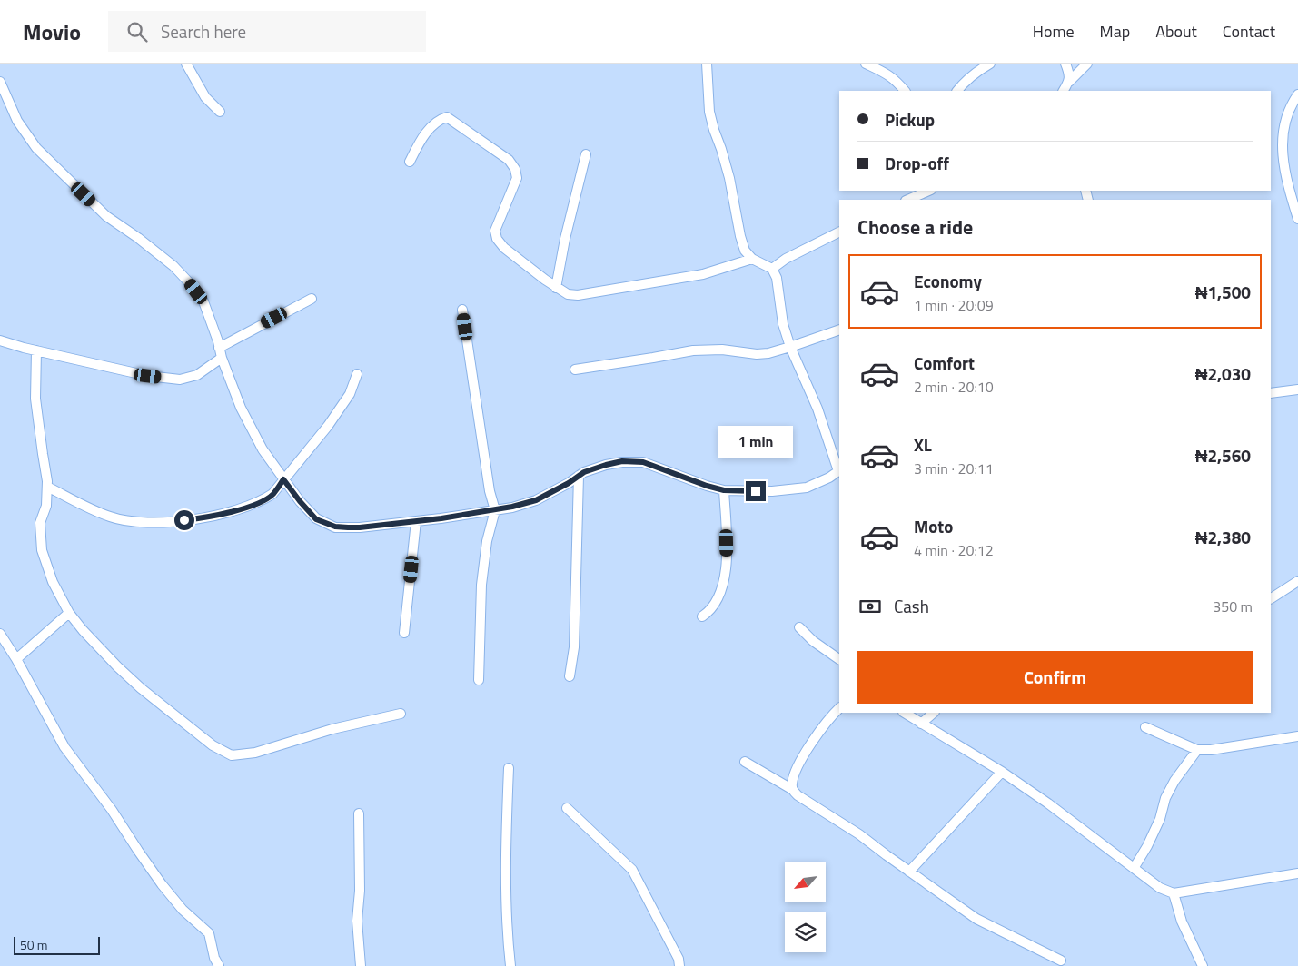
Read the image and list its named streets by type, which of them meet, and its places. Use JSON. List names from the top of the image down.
{
  "scale_bar": "50 m",
  "north": "bottom left",
  "page": {
    "header": "Movio",
    "search": "Search here",
    "nav": [
      "Home",
      "Map",
      "About",
      "Contact"
    ],
    "banner": ["Pickup", "Drop-off"],
    "heading": "Choose a ride",
    "list": [
      {
        "name": "Economy",
        "note": "1 min · 20:09",
        "value": "₦1,500"
      },
      {
        "name": "Comfort",
        "note": "2 min · 20:10",
        "value": "₦2,030"
      },
      {
        "name": "XL",
        "note": "3 min · 20:11",
        "value": "₦2,560"
      },
      {
        "name": "Moto",
        "note": "4 min · 20:12",
        "value": "₦2,380"
      }
    ],
    "bubble": "1 min",
    "pay": ["Cash", "350 m"],
    "buttons": "Confirm",
    "scale": "50 m"
  }
}
